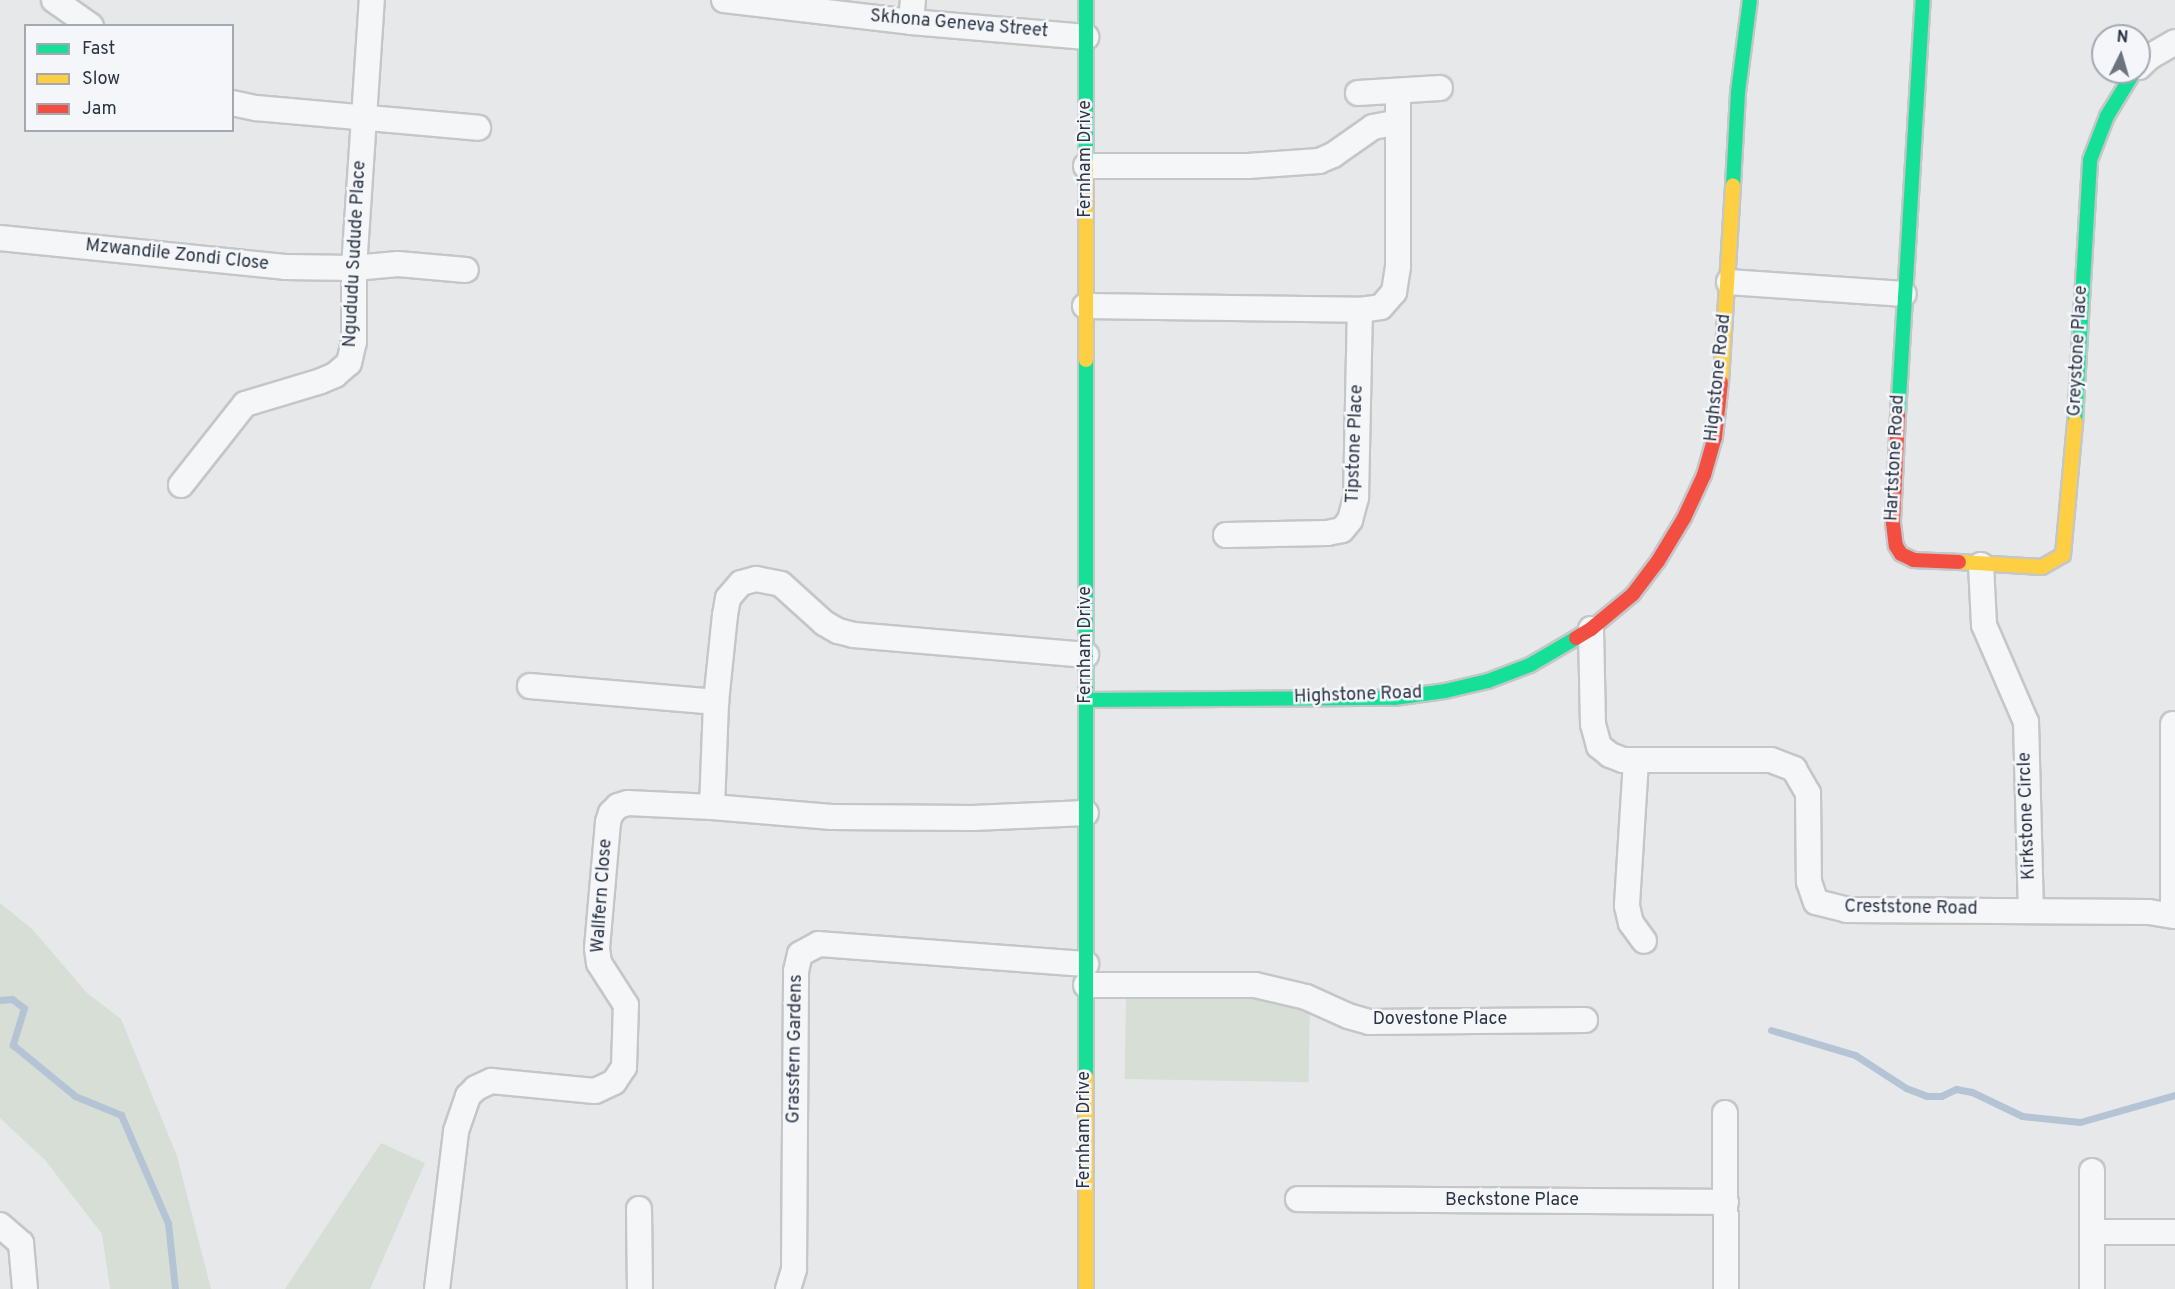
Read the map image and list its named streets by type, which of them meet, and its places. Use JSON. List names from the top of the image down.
{
  "streets": {
    "street": [
      "Skhona Geneva Street",
      "Fernham Drive",
      "Ngududu Sudude Place",
      "Mzwandile Zondi Close",
      "Greystone Place",
      "Highstone Road",
      "Tipstone Place",
      "Hartstone Road",
      "Kirkstone Circle",
      "Wallfern Close",
      "Creststone Road",
      "Dovestone Place",
      "Grassfern Gardens",
      "Beckstone Place"
    ]
  },
  "crossings": [
    ["Skhona Geneva Street", "Fernham Drive"],
    ["Fernham Drive", "Highstone Road"],
    ["Fernham Drive", "Wallfern Close"],
    ["Fernham Drive", "Dovestone Place"],
    ["Fernham Drive", "Grassfern Gardens"],
    ["Ngududu Sudude Place", "Mzwandile Zondi Close"],
    ["Greystone Place", "Hartstone Road"],
    ["Greystone Place", "Kirkstone Circle"],
    ["Highstone Road", "Creststone Road"],
    ["Hartstone Road", "Kirkstone Circle"],
    ["Kirkstone Circle", "Creststone Road"],
    ["Dovestone Place", "Grassfern Gardens"]
  ],
  "legend": ["Fast", "Slow", "Jam"],
  "north": "top"
}
